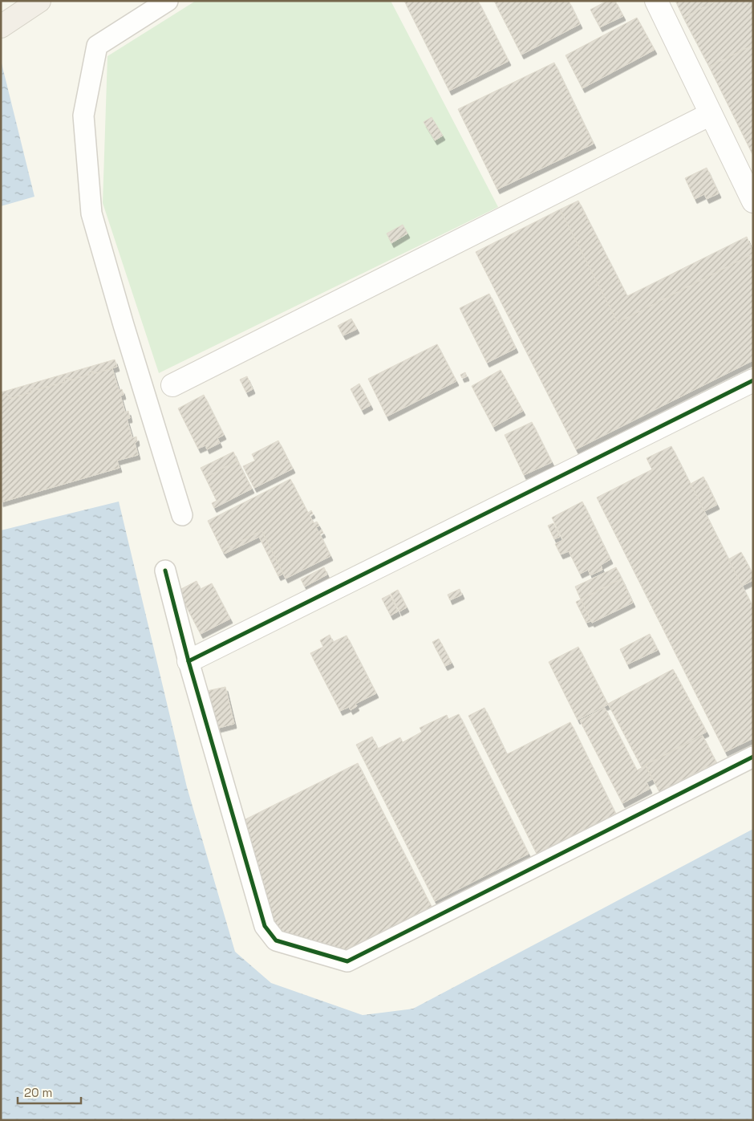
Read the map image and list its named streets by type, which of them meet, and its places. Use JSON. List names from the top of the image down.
{
  "scale_bar": "20 m"
}
